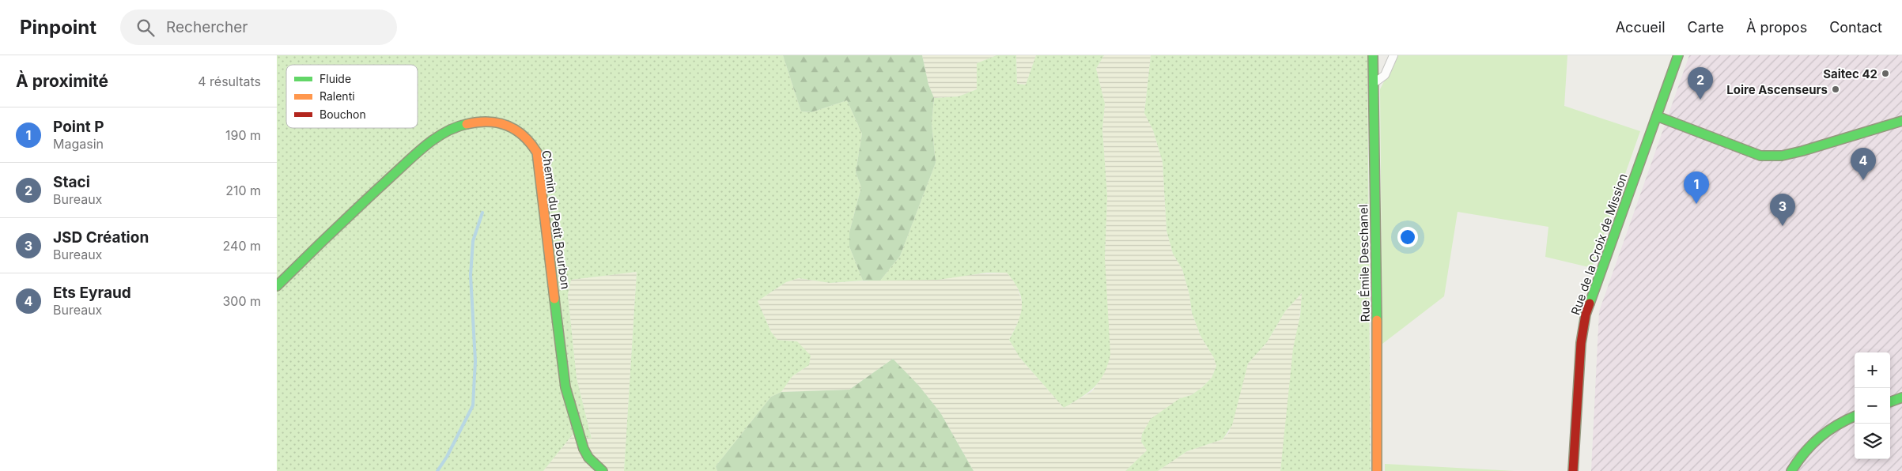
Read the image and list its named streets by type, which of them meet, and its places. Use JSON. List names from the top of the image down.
{
  "streets": {
    "street": ["Chemin du Petit Bourbon", "Rue de la Croix de Mission", "Rue Émile Deschanel"]
  },
  "places": ["Saitec 42", "Loire Ascenseurs"],
  "legend": ["Fluide", "Ralenti", "Bouchon"],
  "page": {
    "header": "Pinpoint",
    "search": "Rechercher",
    "nav": [
      "Accueil",
      "Carte",
      "À propos",
      "Contact"
    ],
    "heading": ["À proximité", "4 résultats"],
    "pins": [
      "2",
      "4",
      "1",
      "3"
    ],
    "list": [
      {
        "mark": "1",
        "name": "Point P",
        "note": "Magasin",
        "value": "190 m"
      },
      {
        "mark": "2",
        "name": "Staci",
        "note": "Bureaux",
        "value": "210 m"
      },
      {
        "mark": "3",
        "name": "JSD Création",
        "note": "Bureaux",
        "value": "240 m"
      },
      {
        "mark": "4",
        "name": "Ets Eyraud",
        "note": "Bureaux",
        "value": "300 m"
      }
    ],
    "map_buttons": ["+", "−"]
  }
}
